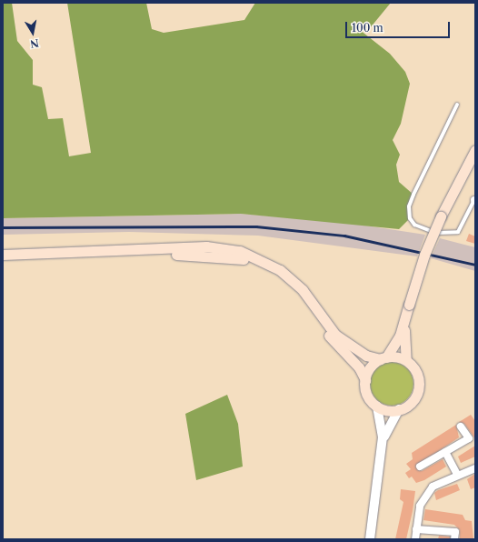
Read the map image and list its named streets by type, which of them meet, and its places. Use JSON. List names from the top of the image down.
{
  "scale_bar": "100 m",
  "north": "bottom"
}
